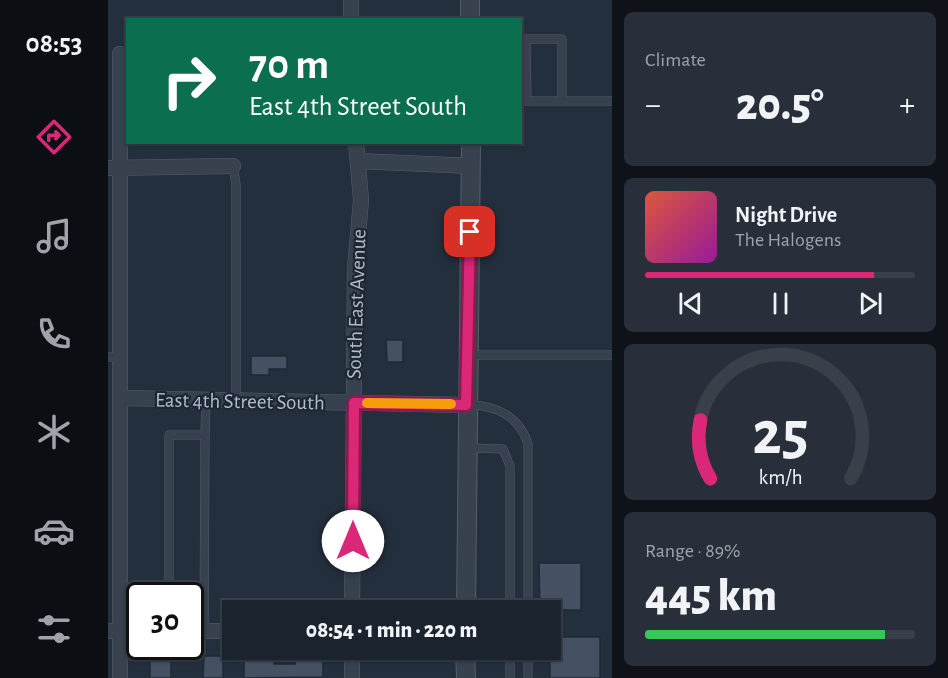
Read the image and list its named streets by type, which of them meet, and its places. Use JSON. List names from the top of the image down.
{
  "streets": {
    "street": ["South East Avenue", "East 4th Street South"]
  },
  "crossings": [
    ["South East Avenue", "East 4th Street South"]
  ],
  "page": {
    "tabs": "08:53",
    "tile": [
      "Climate",
      ["Range · 89%", "445 km"]
    ],
    "turn": ["70 m", "East 4th Street South"],
    "heat": ["−", "20.5°", "+"],
    "song": ["Night Drive", "The Halogens"],
    "limit": "30",
    "trip": "08:54 · 1 min · 220 m",
    "gauge": ["25", "km/h"]
  }
}
